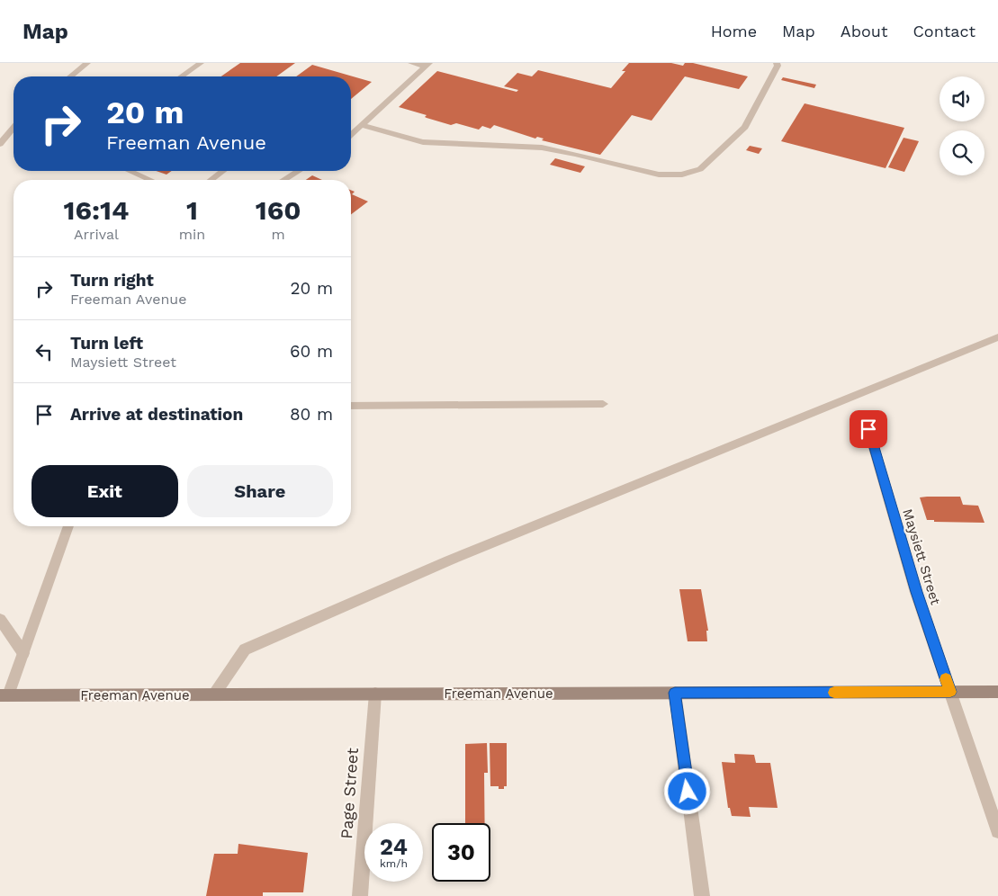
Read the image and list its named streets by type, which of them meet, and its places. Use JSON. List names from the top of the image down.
{
  "streets": {
    "street": ["Maysiett Street", "Freeman Avenue", "Page Street"]
  },
  "crossings": [
    ["Maysiett Street", "Freeman Avenue"],
    ["Freeman Avenue", "Page Street"]
  ],
  "page": {
    "header": "Map",
    "nav": [
      "Home",
      "Map",
      "About",
      "Contact"
    ],
    "turn": ["20 m", "Freeman Avenue"],
    "eta": [
      "16:14",
      "Arrival",
      "1",
      "min",
      "160",
      "m"
    ],
    "list": [
      {
        "name": "Turn right",
        "note": "Freeman Avenue",
        "value": "20 m"
      },
      {
        "name": "Turn left",
        "note": "Maysiett Street",
        "value": "60 m"
      },
      {
        "name": "Arrive at destination",
        "value": "80 m"
      }
    ],
    "buttons": ["Exit", "Share"],
    "speed": "24 km/h",
    "limit": "30"
  }
}
